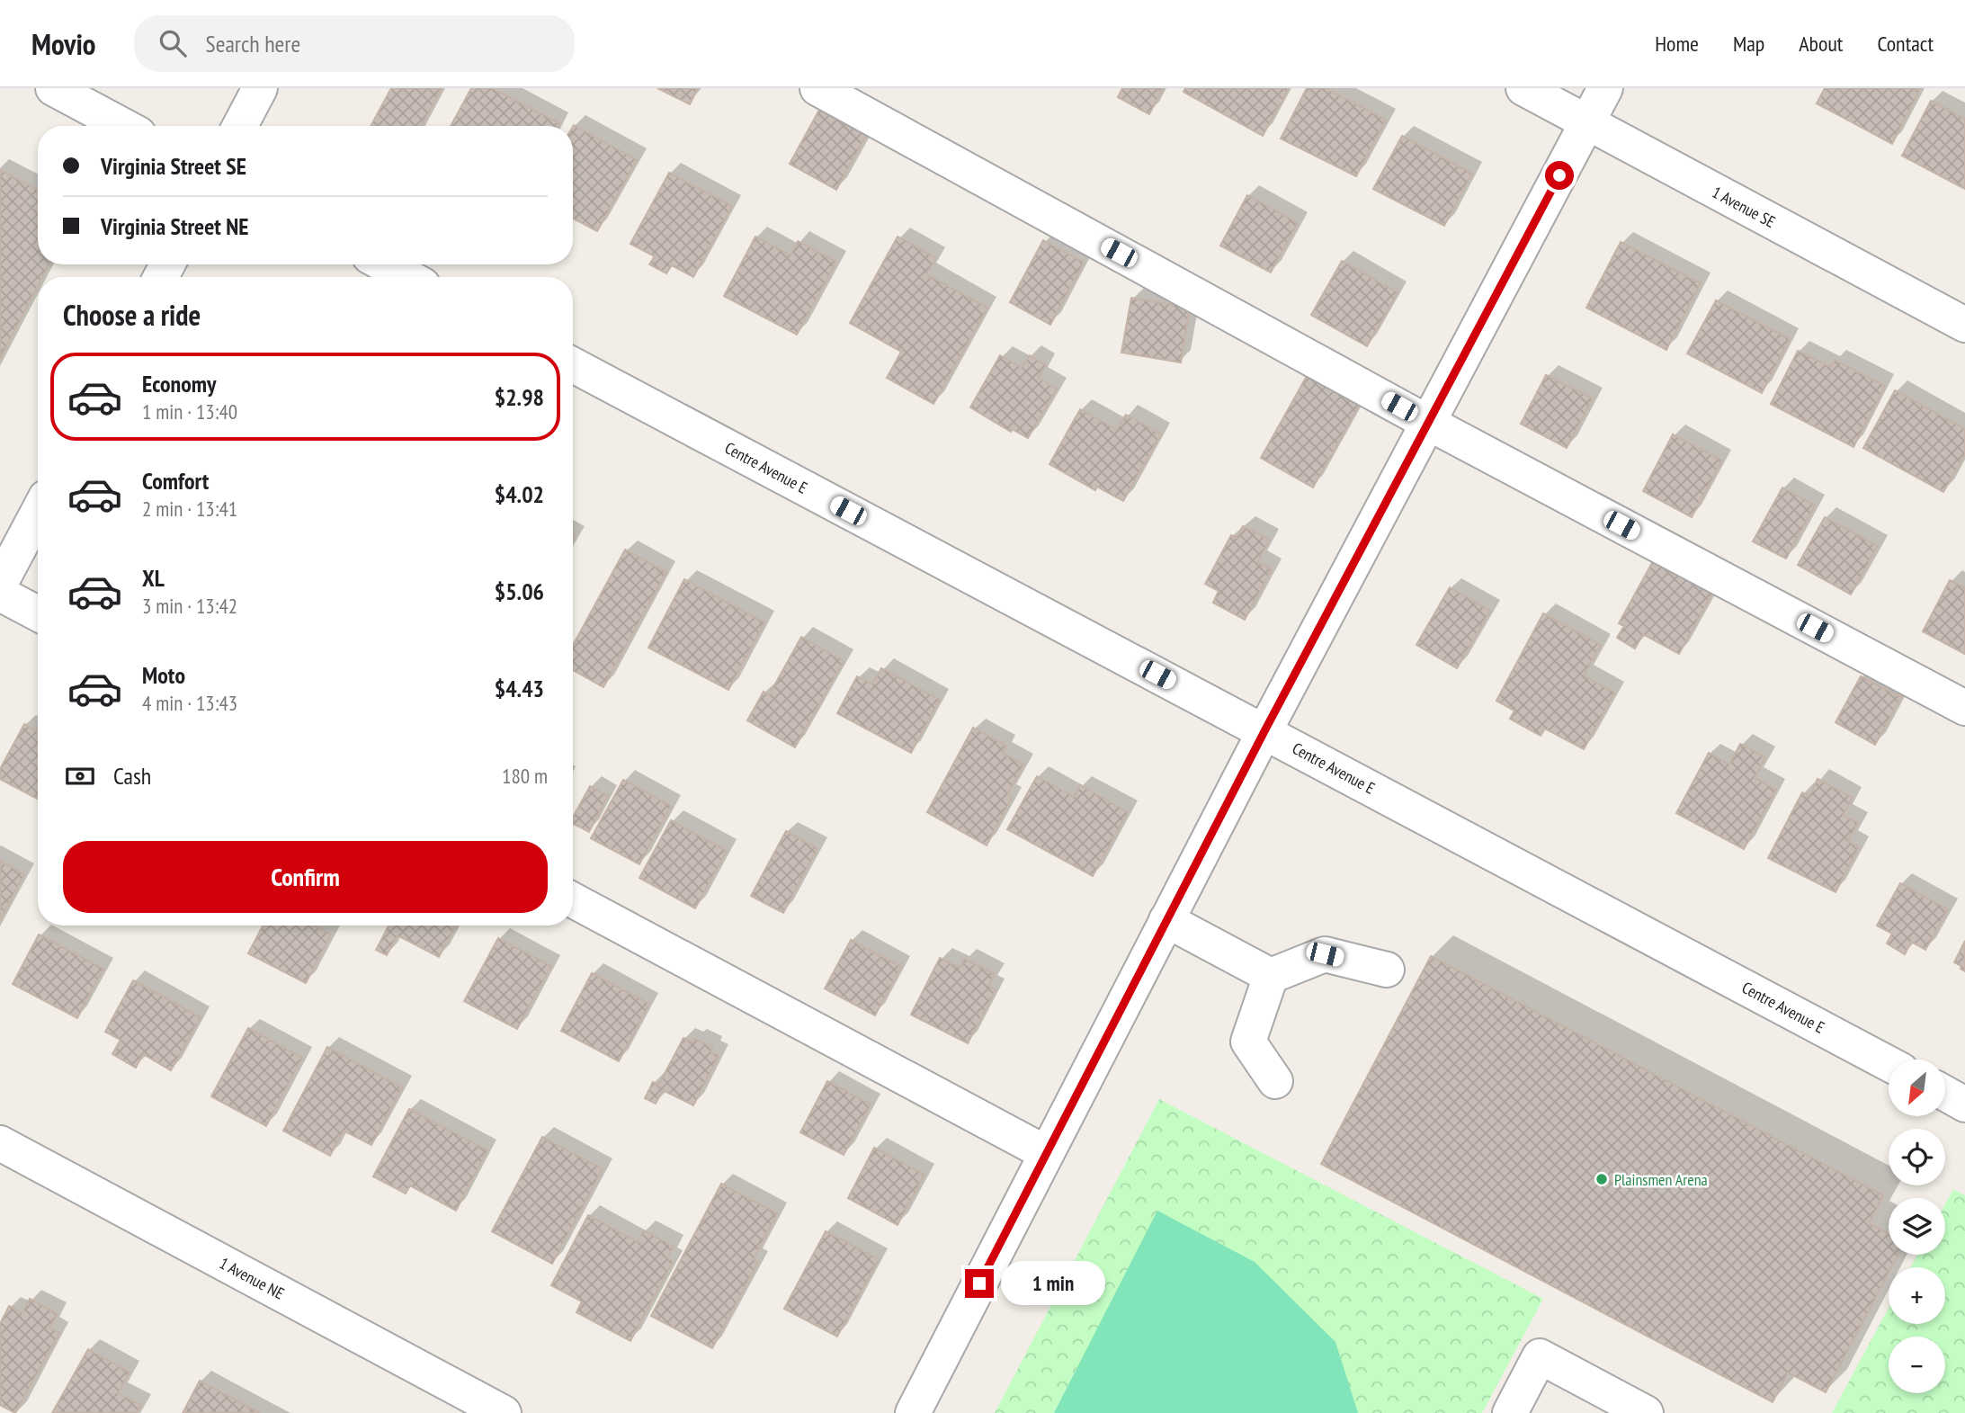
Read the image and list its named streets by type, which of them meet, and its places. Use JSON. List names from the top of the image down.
{
  "streets": {
    "street": ["1 Avenue SE", "Centre Avenue E", "1 Avenue NE"]
  },
  "places": ["Plainsmen Arena"],
  "north": "bottom left",
  "page": {
    "header": "Movio",
    "search": "Search here",
    "nav": [
      "Home",
      "Map",
      "About",
      "Contact"
    ],
    "banner": ["Virginia Street SE", "Virginia Street NE"],
    "heading": "Choose a ride",
    "list": [
      {
        "name": "Economy",
        "note": "1 min · 13:40",
        "value": "$2.98"
      },
      {
        "name": "Comfort",
        "note": "2 min · 13:41",
        "value": "$4.02"
      },
      {
        "name": "XL",
        "note": "3 min · 13:42",
        "value": "$5.06"
      },
      {
        "name": "Moto",
        "note": "4 min · 13:43",
        "value": "$4.43"
      }
    ],
    "pay": ["Cash", "180 m"],
    "buttons": "Confirm",
    "map_buttons": ["+", "−"],
    "bubble": "1 min"
  }
}
